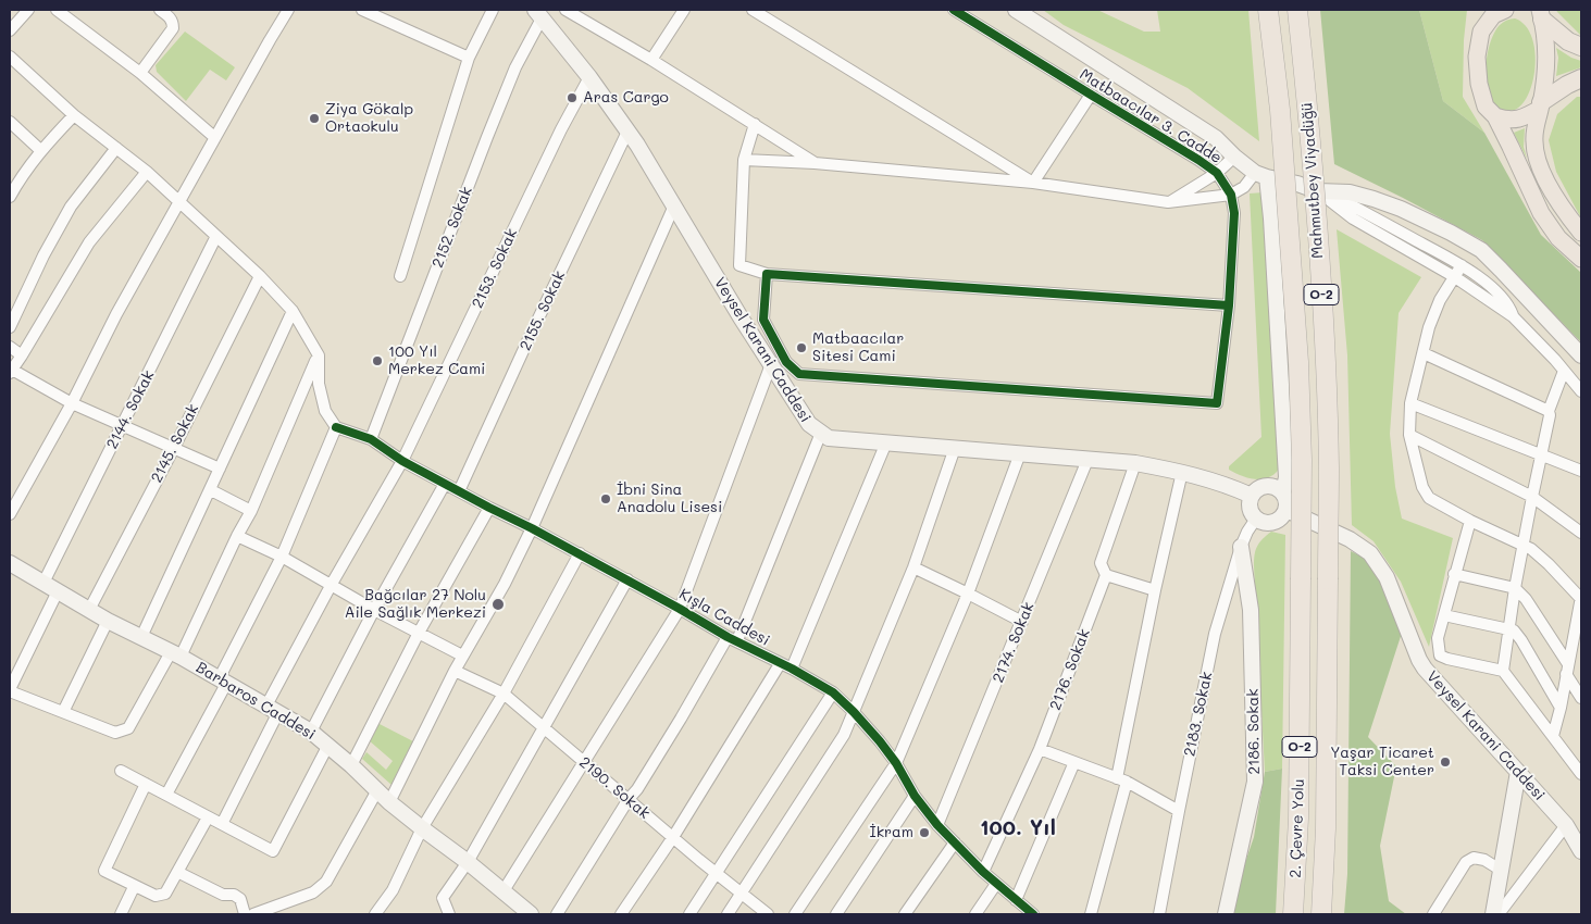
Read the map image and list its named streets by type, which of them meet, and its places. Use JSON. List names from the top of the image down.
{
  "streets": {
    "highway": ["Mahmutbey Viyadüğü", "O-2", "2. Çevre Yolu"],
    "main road": ["Veysel Karani Caddesi", "Barbaros Caddesi", "2186. Sokak"],
    "street": [
      "Matbaacılar 3. Cadde",
      "2152. Sokak",
      "2153. Sokak",
      "2155. Sokak",
      "2144. Sokak",
      "2145. Sokak",
      "Kışla Caddesi",
      "2174. Sokak",
      "2176. Sokak",
      "2183. Sokak",
      "2190. Sokak"
    ]
  },
  "crossings": [
    ["Mahmutbey Viyadüğü", "2. Çevre Yolu"],
    ["2152. Sokak", "Veysel Karani Caddesi"],
    ["2152. Sokak", "Kışla Caddesi"],
    ["2153. Sokak", "Veysel Karani Caddesi"],
    ["2153. Sokak", "Kışla Caddesi"],
    ["2153. Sokak", "Barbaros Caddesi"],
    ["2155. Sokak", "Veysel Karani Caddesi"],
    ["2155. Sokak", "Kışla Caddesi"],
    ["Veysel Karani Caddesi", "2174. Sokak"],
    ["Veysel Karani Caddesi", "2176. Sokak"],
    ["Veysel Karani Caddesi", "2183. Sokak"],
    ["2144. Sokak", "Barbaros Caddesi"],
    ["2145. Sokak", "Barbaros Caddesi"],
    ["Kışla Caddesi", "2174. Sokak"],
    ["Kışla Caddesi", "2176. Sokak"],
    ["2183. Sokak", "2186. Sokak"]
  ],
  "districts": ["100. Yıl"],
  "places": [
    "Aras Cargo",
    "Ziya Gökalp Ortaokulu",
    "Matbaacılar Sitesi Cami",
    "100 Yıl Merkez Cami",
    "İbni Sina Anadolu Lisesi",
    "Bağcılar 27 Nolu Aile Sağlık Merkezi",
    "Yaşar Ticaret Taksi Center",
    "İkram"
  ]
}
